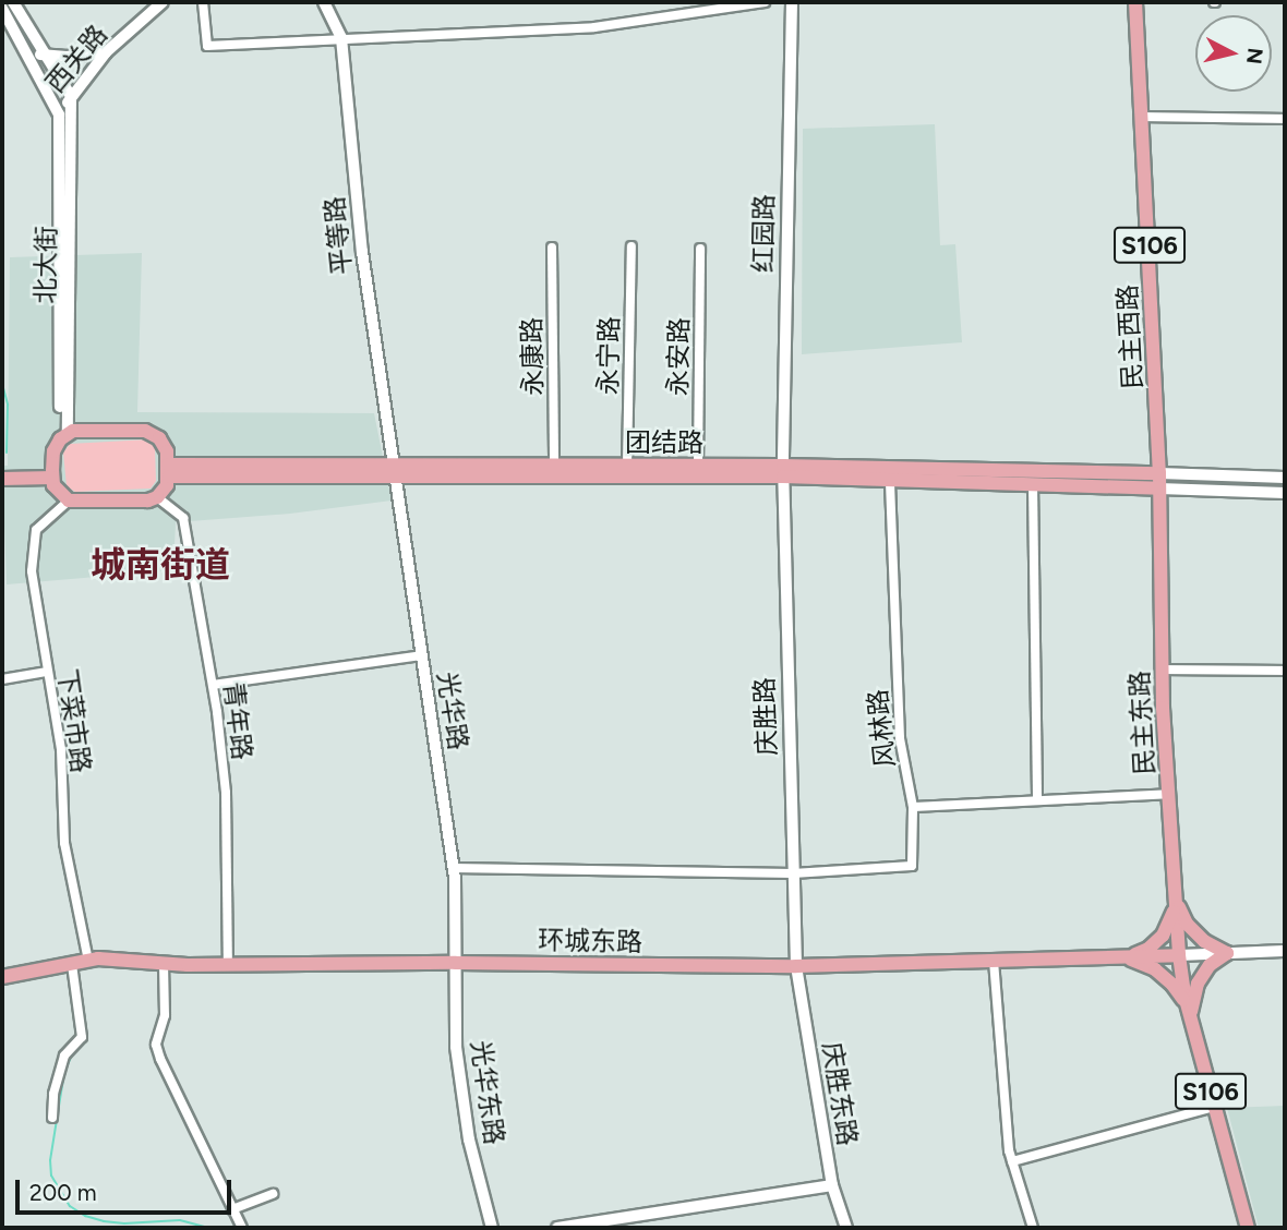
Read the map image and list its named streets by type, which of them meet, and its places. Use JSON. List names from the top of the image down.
{
  "streets": {
    "main road": [
      "西关路",
      "红园路",
      "平等路",
      "S106",
      "北大街",
      "民主西路",
      "团结路",
      "光华路",
      "庆胜路",
      "民主东路",
      "环城东路",
      "光华东路",
      "庆胜东路"
    ],
    "street": [
      "永宁路",
      "永康路",
      "永安路",
      "下菜市路",
      "青年路",
      "风林路"
    ]
  },
  "crossings": [
    ["西关路", "北大街"],
    ["红园路", "团结路"],
    ["红园路", "庆胜路"],
    ["平等路", "团结路"],
    ["平等路", "光华路"],
    ["S106", "民主东路"],
    ["S106", "环城东路"],
    ["北大街", "团结路"],
    ["北大街", "下菜市路"],
    ["北大街", "青年路"],
    ["民主西路", "团结路"],
    ["民主西路", "民主东路"],
    ["永宁路", "团结路"],
    ["永康路", "团结路"],
    ["永安路", "团结路"],
    ["团结路", "光华路"],
    ["团结路", "庆胜路"],
    ["团结路", "下菜市路"],
    ["团结路", "青年路"],
    ["团结路", "民主东路"],
    ["团结路", "风林路"],
    ["光华路", "环城东路"],
    ["光华路", "光华东路"],
    ["庆胜路", "风林路"],
    ["庆胜路", "环城东路"],
    ["庆胜路", "庆胜东路"],
    ["下菜市路", "青年路"],
    ["下菜市路", "环城东路"],
    ["青年路", "环城东路"],
    ["民主东路", "环城东路"],
    ["环城东路", "光华东路"],
    ["环城东路", "庆胜东路"]
  ],
  "districts": ["城南街道"],
  "scale_bar": "200 m",
  "north": "right"
}
